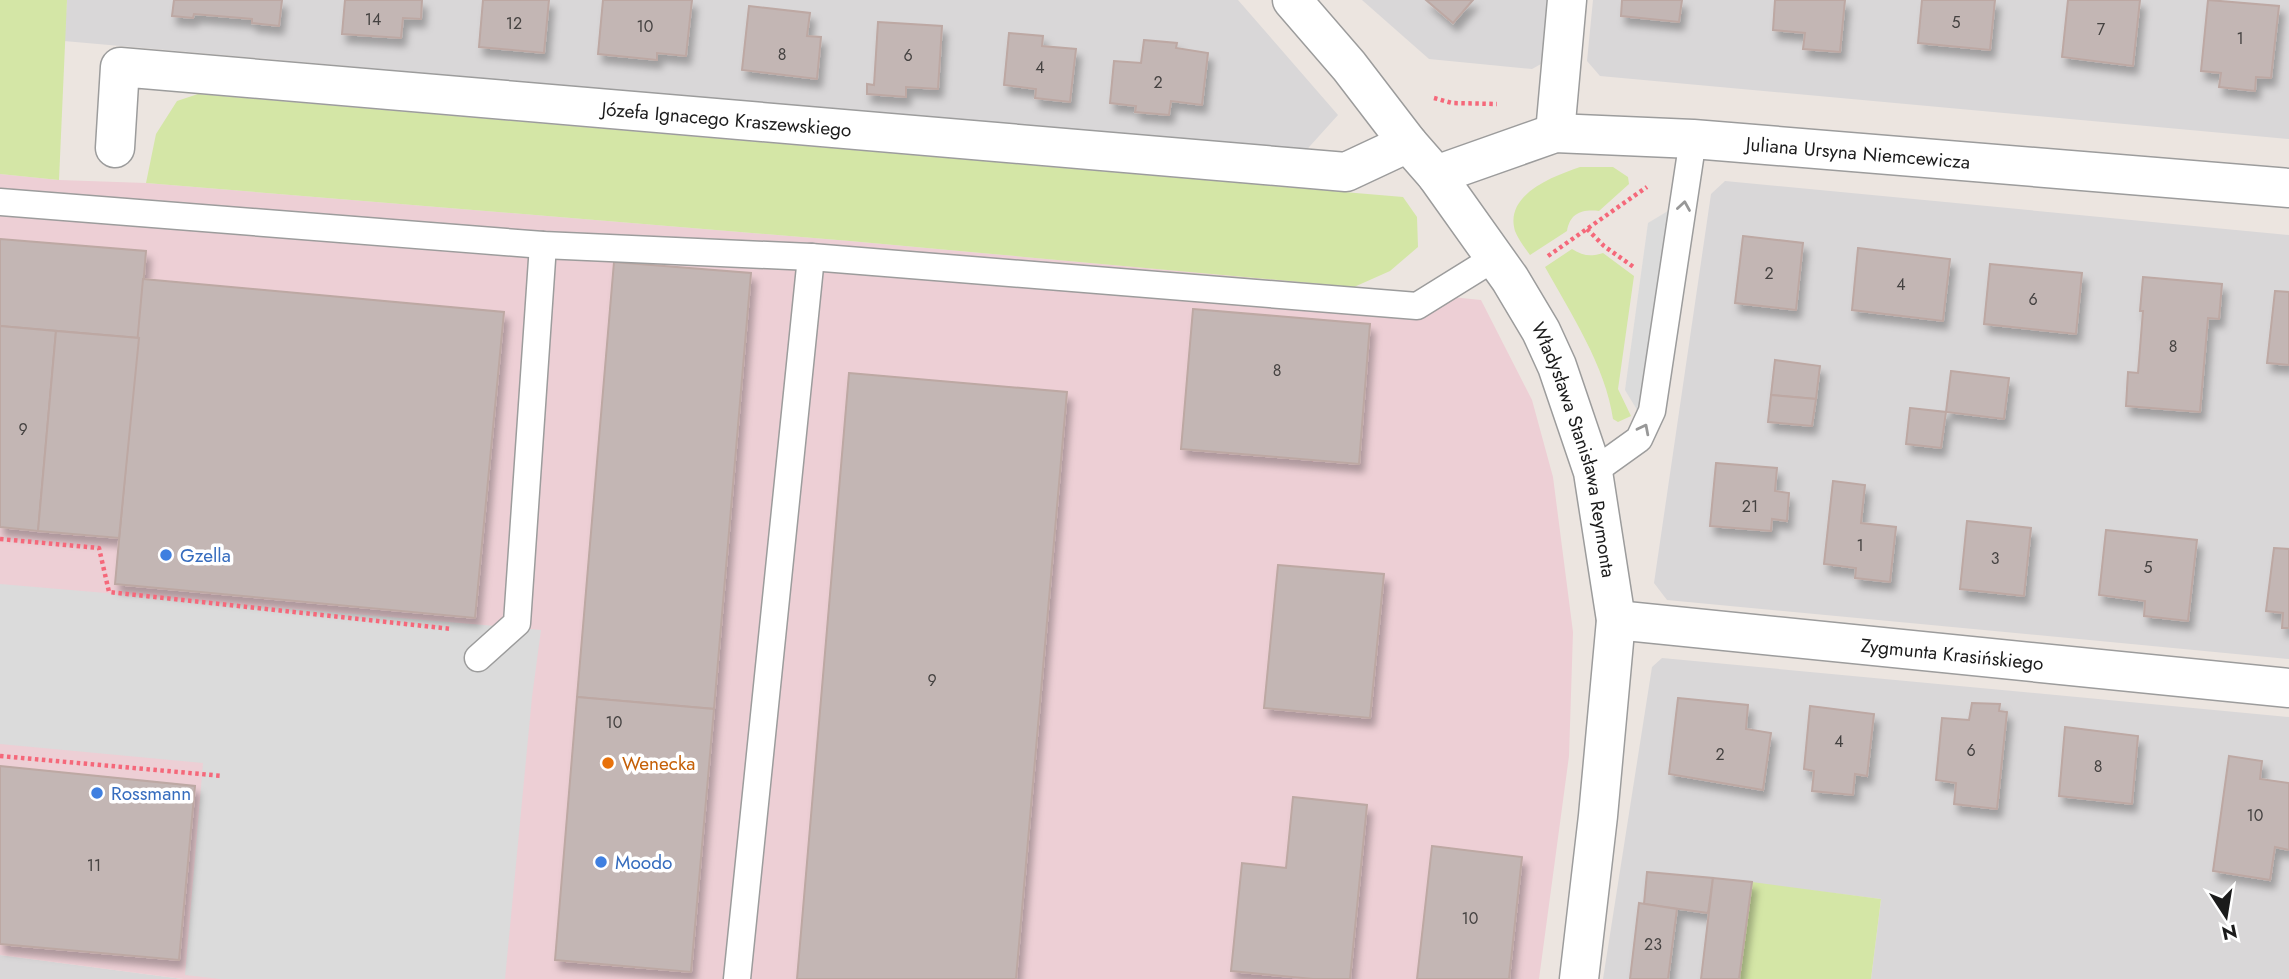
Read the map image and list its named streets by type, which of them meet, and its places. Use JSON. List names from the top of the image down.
{
  "streets": {
    "street": [
      "Józefa Ignacego Kraszewskiego",
      "Juliana Ursyna Niemcewicza",
      "Władysława Stanisława Reymonta",
      "Zygmunta Krasińskiego"
    ]
  },
  "crossings": [
    ["Józefa Ignacego Kraszewskiego", "Władysława Stanisława Reymonta"],
    ["Juliana Ursyna Niemcewicza", "Władysława Stanisława Reymonta"],
    ["Władysława Stanisława Reymonta", "Zygmunta Krasińskiego"]
  ],
  "places": [
    "Gzella",
    "Wenecka",
    "Rossmann",
    "Moodo"
  ],
  "house_numbers": [
    "14",
    "5",
    "12",
    "10",
    "7",
    "1",
    "8",
    "6",
    "4",
    "2",
    "2",
    "4",
    "6",
    "8",
    "8",
    "9",
    "21",
    "1",
    "3",
    "5",
    "9",
    "10",
    "4",
    "6",
    "2",
    "8",
    "10",
    "11",
    "10",
    "23"
  ],
  "north": "bottom"
}
